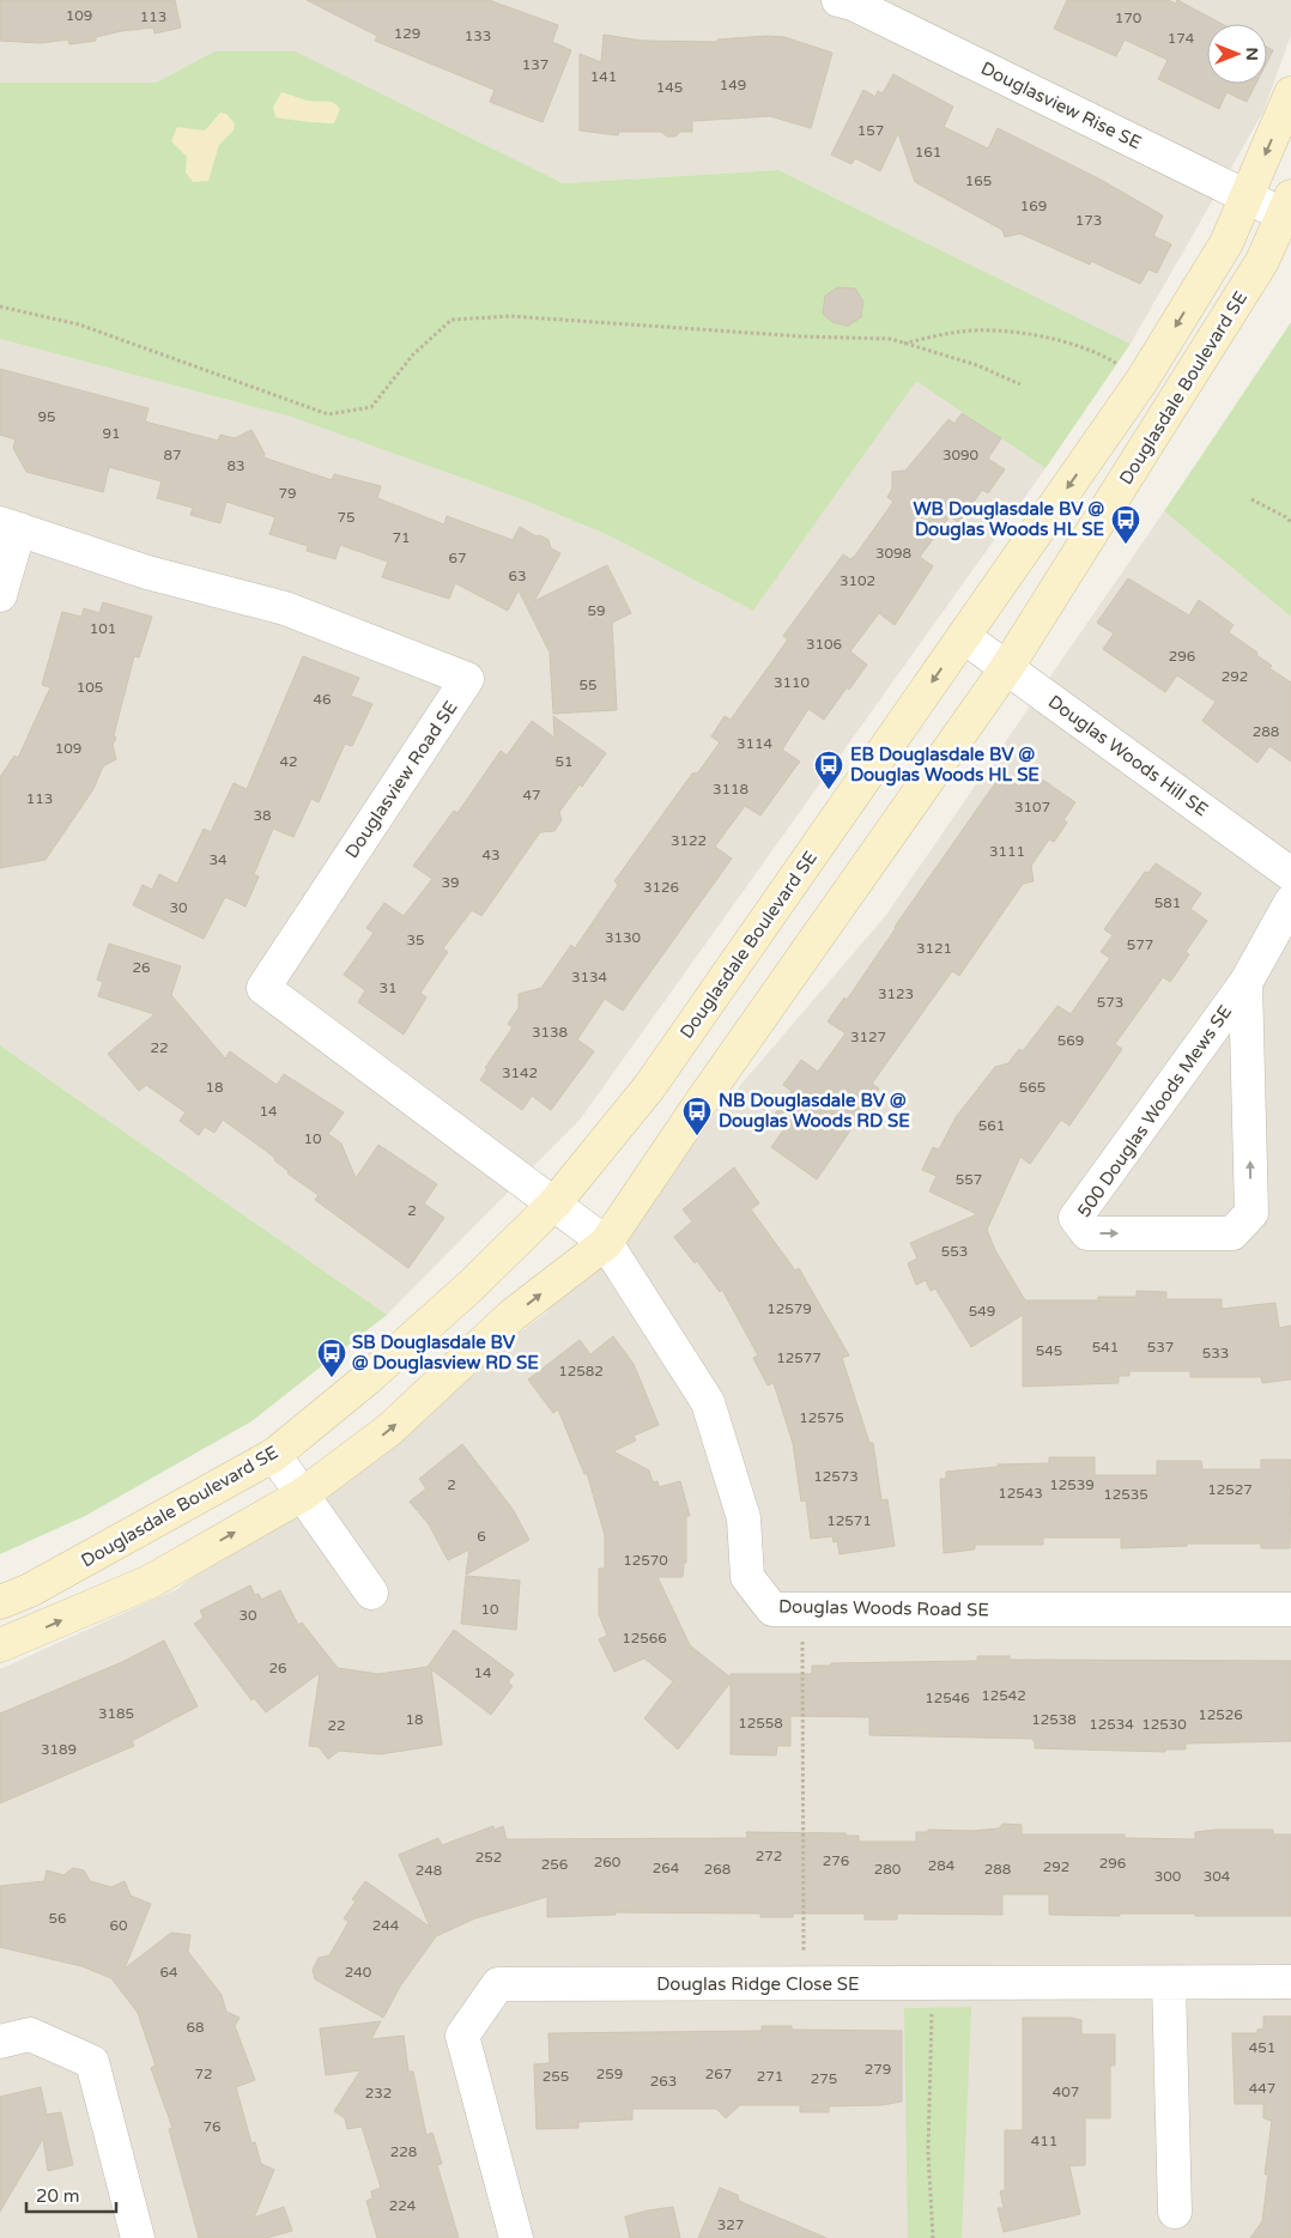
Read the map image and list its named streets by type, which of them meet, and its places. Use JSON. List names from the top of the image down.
{
  "streets": {
    "street": [
      "Douglasview Rise SE",
      "Douglasdale Boulevard SE",
      "Douglas Woods Hill SE",
      "Douglasview Road SE",
      "500 Douglas Woods Mews SE",
      "Douglas Woods Road SE",
      "Douglas Ridge Close SE"
    ]
  },
  "crossings": [
    ["Douglasview Rise SE", "Douglasdale Boulevard SE"],
    ["Douglasdale Boulevard SE", "Douglas Woods Hill SE"],
    ["Douglasdale Boulevard SE", "Douglasview Road SE"],
    ["Douglasdale Boulevard SE", "Douglas Woods Road SE"],
    ["Douglasview Road SE", "Douglas Woods Road SE"]
  ],
  "places": {
    "bus stop": [
      "WB Douglasdale BV @ Douglas Woods HL SE",
      "EB Douglasdale BV @ Douglas Woods HL SE",
      "NB Douglasdale BV @ Douglas Woods RD SE",
      "SB Douglasdale BV @ Douglasview RD SE"
    ]
  },
  "house_numbers": [
    "109",
    "113",
    "170",
    "129",
    "133",
    "174",
    "137",
    "141",
    "149",
    "145",
    "157",
    "161",
    "165",
    "169",
    "173",
    "95",
    "91",
    "87",
    "3090",
    "83",
    "79",
    "75",
    "71",
    "3098",
    "67",
    "63",
    "3102",
    "59",
    "101",
    "3106",
    "296",
    "292",
    "3110",
    "55",
    "105",
    "46",
    "288",
    "3114",
    "109",
    "42",
    "51",
    "3118",
    "47",
    "113",
    "3107",
    "38",
    "3122",
    "3111",
    "43",
    "34",
    "39",
    "3126",
    "581",
    "30",
    "3130",
    "35",
    "577",
    "3121",
    "26",
    "3134",
    "31",
    "3123",
    "573",
    "3138",
    "3127",
    "569",
    "22",
    "3142",
    "18",
    "565",
    "14",
    "561",
    "10",
    "557",
    "2",
    "553",
    "12579",
    "549",
    "541",
    "537",
    "545",
    "533",
    "12577",
    "12582",
    "12575",
    "12573",
    "2",
    "12539",
    "12527",
    "12543",
    "12535",
    "12571",
    "6",
    "12570",
    "10",
    "30",
    "12566",
    "26",
    "14",
    "12542",
    "12546",
    "3185",
    "12526",
    "18",
    "12538",
    "12558",
    "12534",
    "12530",
    "22",
    "3189",
    "272",
    "252",
    "276",
    "260",
    "296",
    "256",
    "284",
    "292",
    "264",
    "268",
    "280",
    "288",
    "248",
    "300",
    "304",
    "56",
    "60",
    "244",
    "64",
    "240",
    "68",
    "451",
    "279",
    "72",
    "259",
    "267",
    "255",
    "271",
    "275",
    "263",
    "447",
    "407",
    "232",
    "76",
    "411",
    "228",
    "224",
    "327"
  ],
  "scale_bar": "20 m",
  "north": "right"
}
